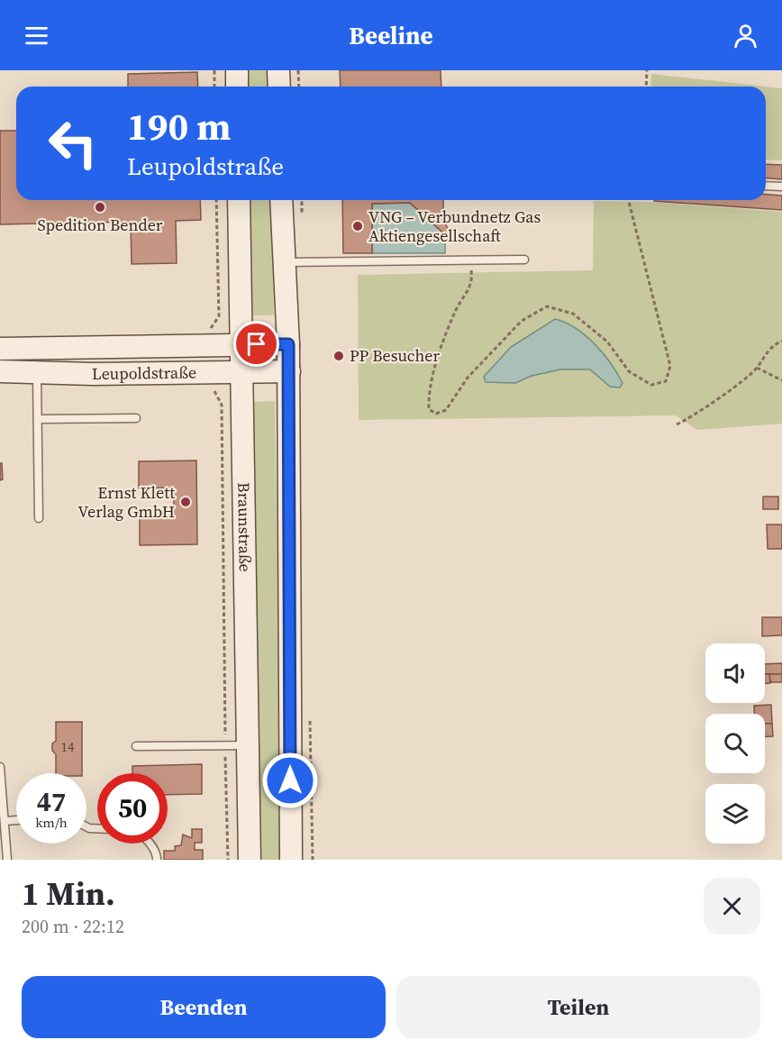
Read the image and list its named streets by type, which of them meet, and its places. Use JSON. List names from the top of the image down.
{
  "streets": {
    "main road": ["Leupoldstraße", "Braunstraße"]
  },
  "crossings": [
    ["Leupoldstraße", "Braunstraße"]
  ],
  "places": [
    "Spedition Bender",
    "VNG – Verbundnetz Gas Aktiengesellschaft",
    "PP Besucher",
    "Ernst Klett Verlag GmbH"
  ],
  "house_numbers": ["14"],
  "page": {
    "header": "Beeline",
    "turn": ["190 m", "Leupoldstraße"],
    "speed": "47 km/h",
    "limit": "50",
    "heading": ["1 Min.", "200 m · 22:12"],
    "buttons": ["Beenden", "Teilen"]
  }
}
